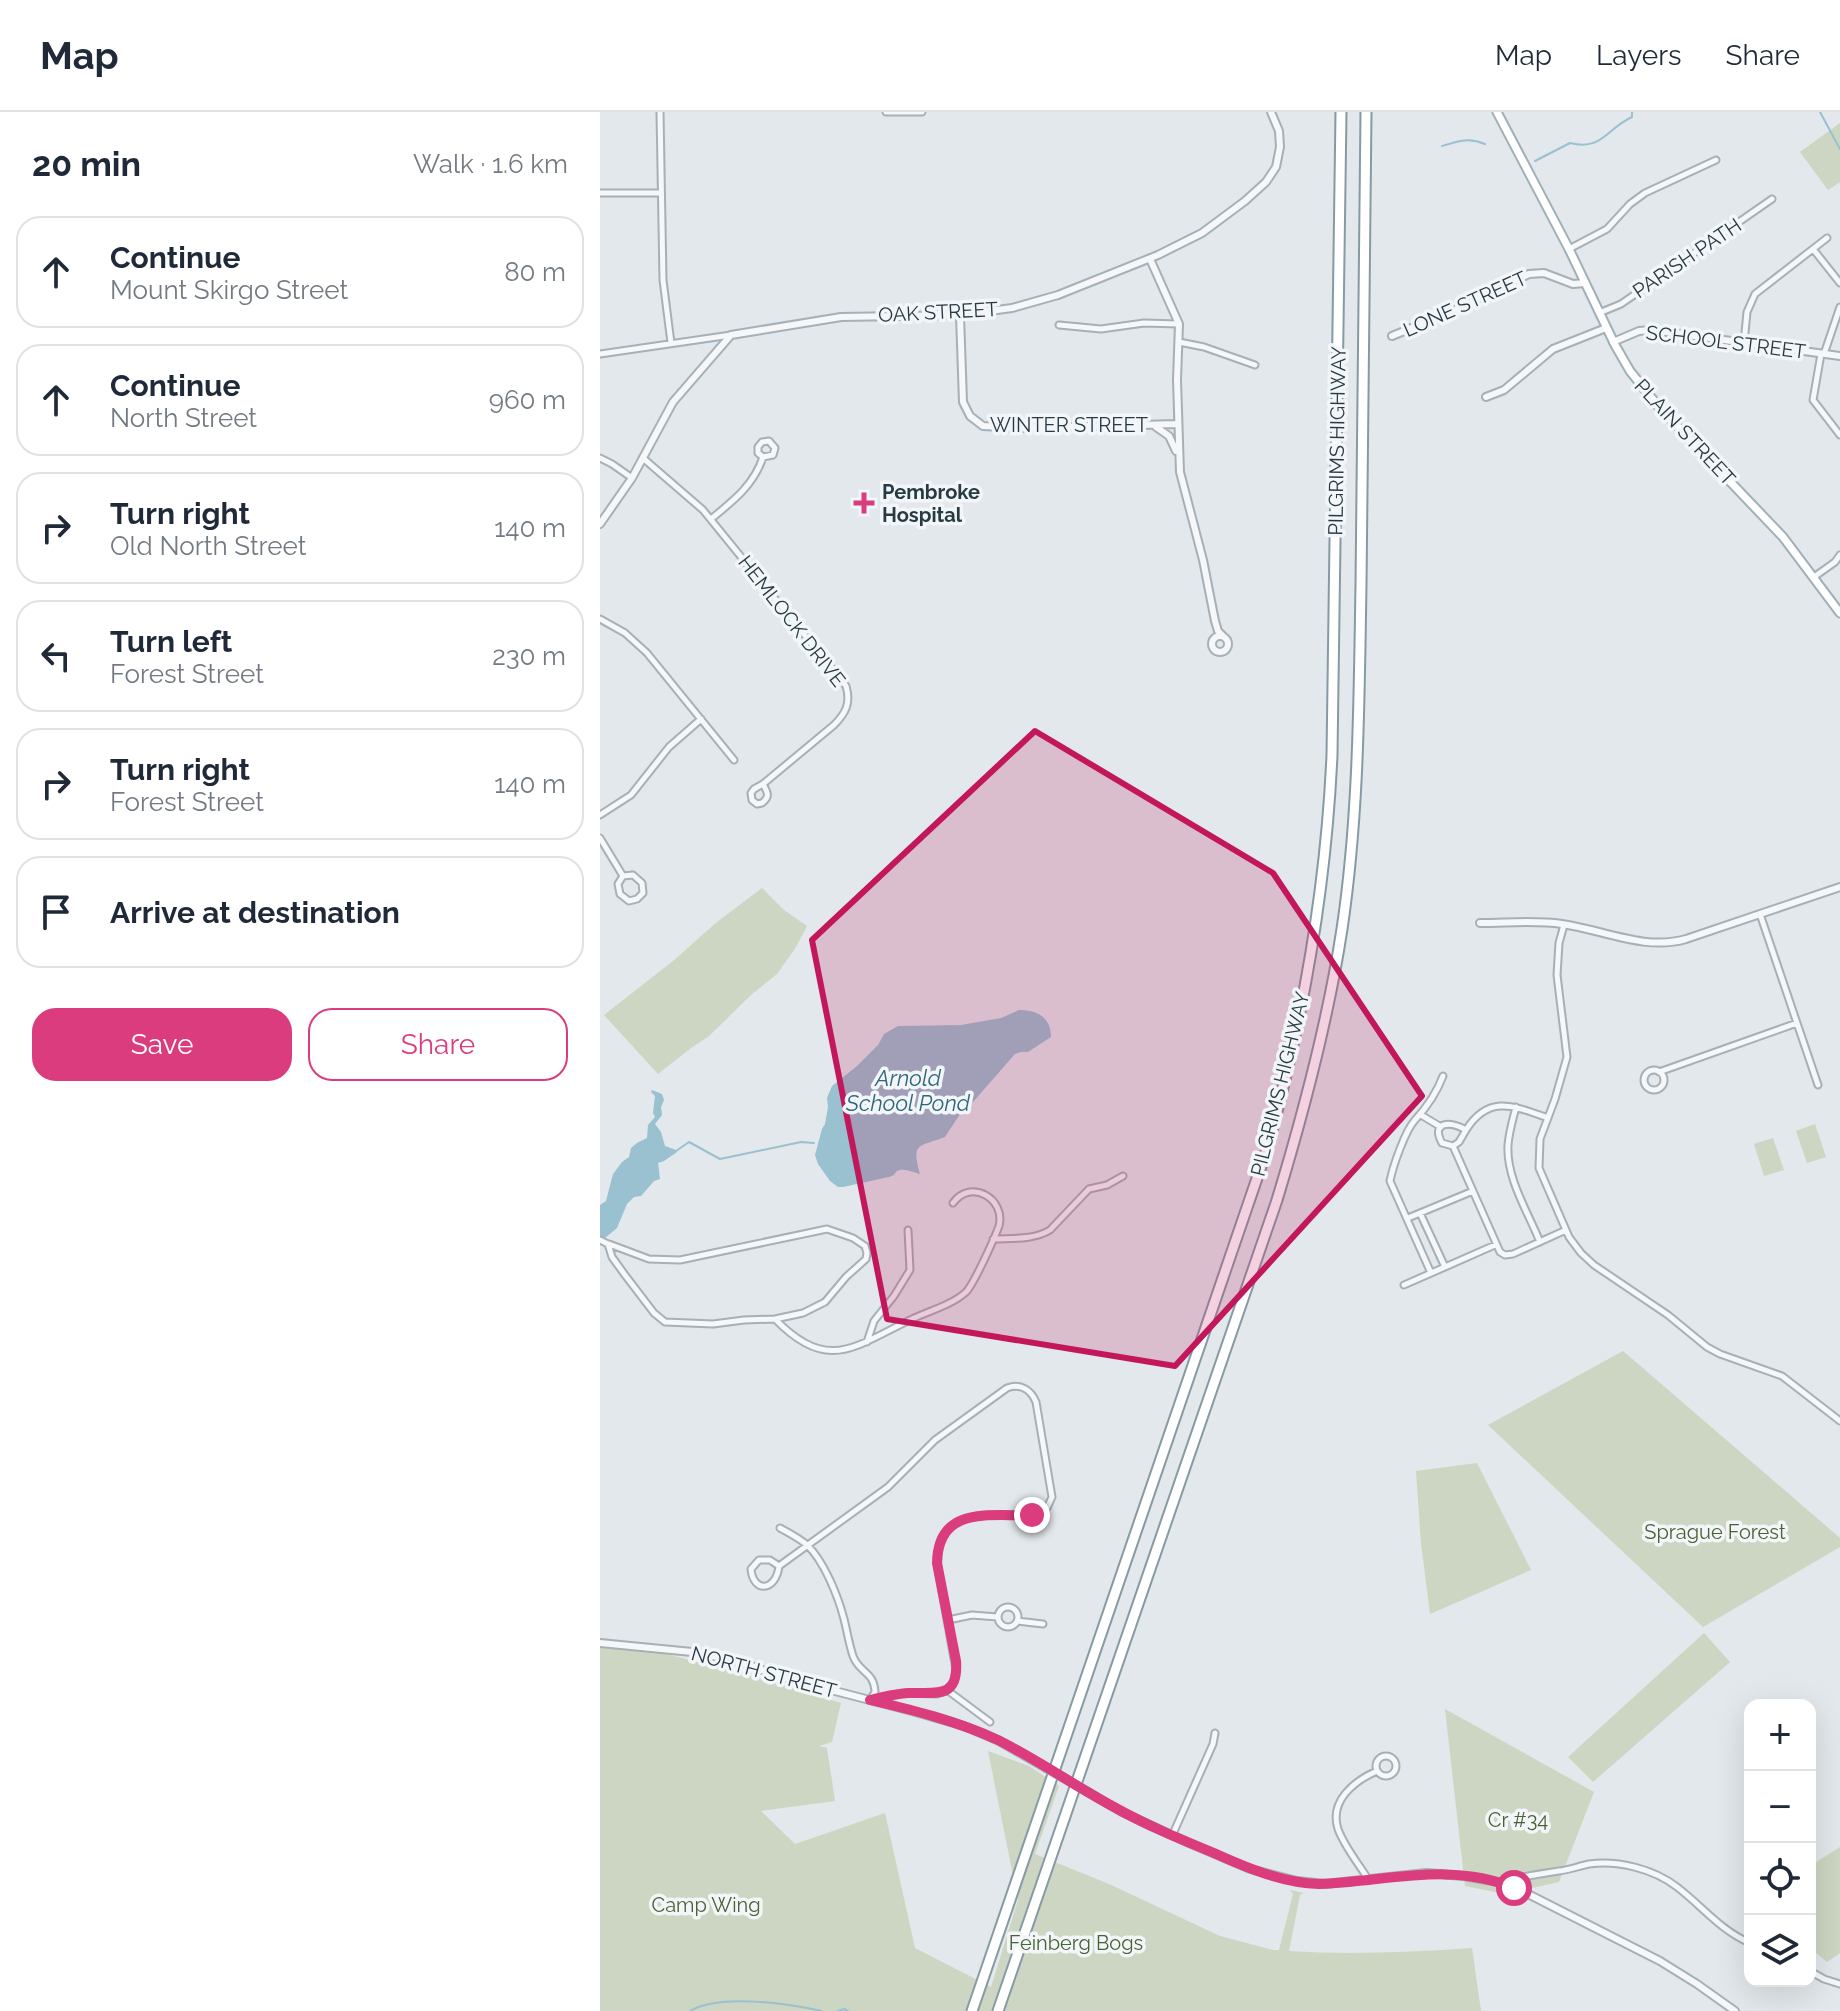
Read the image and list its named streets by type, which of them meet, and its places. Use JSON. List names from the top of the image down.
{
  "streets": {
    "highway": ["PILGRIMS HIGHWAY"],
    "main road": ["PLAIN STREET"],
    "street": [
      "PARISH PATH",
      "LONE STREET",
      "OAK STREET",
      "SCHOOL STREET",
      "WINTER STREET",
      "HEMLOCK DRIVE",
      "NORTH STREET"
    ]
  },
  "crossings": [
    ["PARISH PATH", "PLAIN STREET"],
    ["LONE STREET", "PLAIN STREET"],
    ["OAK STREET", "WINTER STREET"],
    ["SCHOOL STREET", "PLAIN STREET"]
  ],
  "water": ["Arnold School Pond"],
  "parks": [
    "Sprague Forest",
    "Cr #34",
    "Camp Wing",
    "Feinberg Bogs"
  ],
  "places": {
    "health": ["Pembroke Hospital"]
  },
  "page": {
    "header": "Map",
    "nav": ["Map", "Layers", "Share"],
    "heading": ["20 min", "Walk · 1.6 km"],
    "list": [
      ["Continue", "Mount Skirgo Street", "80 m"],
      ["Continue", "North Street", "960 m"],
      ["Turn right", "Old North Street", "140 m"],
      ["Turn left", "Forest Street", "230 m"],
      ["Turn right", "Forest Street", "140 m"],
      "Arrive at destination"
    ],
    "buttons": ["Save", "Share"],
    "map_buttons": ["+", "−"]
  }
}
